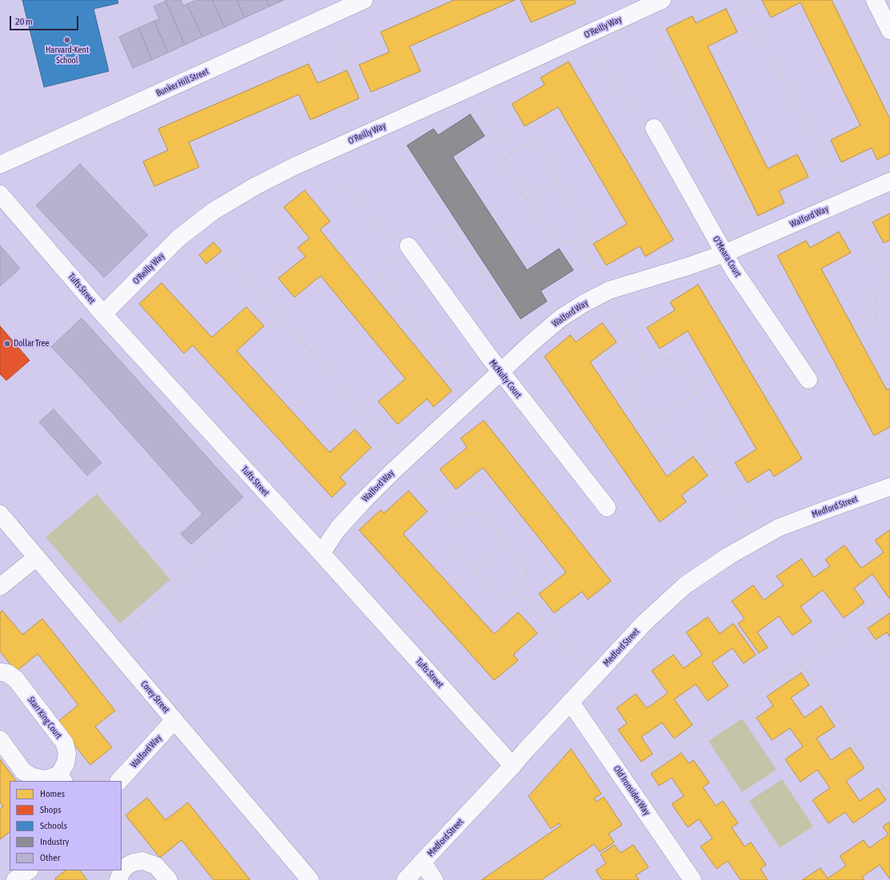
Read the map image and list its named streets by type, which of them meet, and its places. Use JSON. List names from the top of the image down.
{
  "streets": {
    "street": [
      "O'Reilly Way",
      "Bunker Hill Street",
      "Walford Way",
      "O'Meara Court",
      "Tufts Street",
      "McNulty Court",
      "Medford Street",
      "Corey Street",
      "Starr King Court",
      "Old Ironsides Way"
    ]
  },
  "crossings": [
    ["O'Reilly Way", "Tufts Street"],
    ["Walford Way", "O'Meara Court"],
    ["Walford Way", "Tufts Street"],
    ["Walford Way", "McNulty Court"],
    ["Walford Way", "Corey Street"],
    ["Tufts Street", "Medford Street"],
    ["Medford Street", "Old Ironsides Way"]
  ],
  "places": ["Harvard-Kent School", "Dollar Tree"],
  "legend": [
    "Homes",
    "Shops",
    "Schools",
    "Industry",
    "Other"
  ],
  "scale_bar": "20 m"
}
